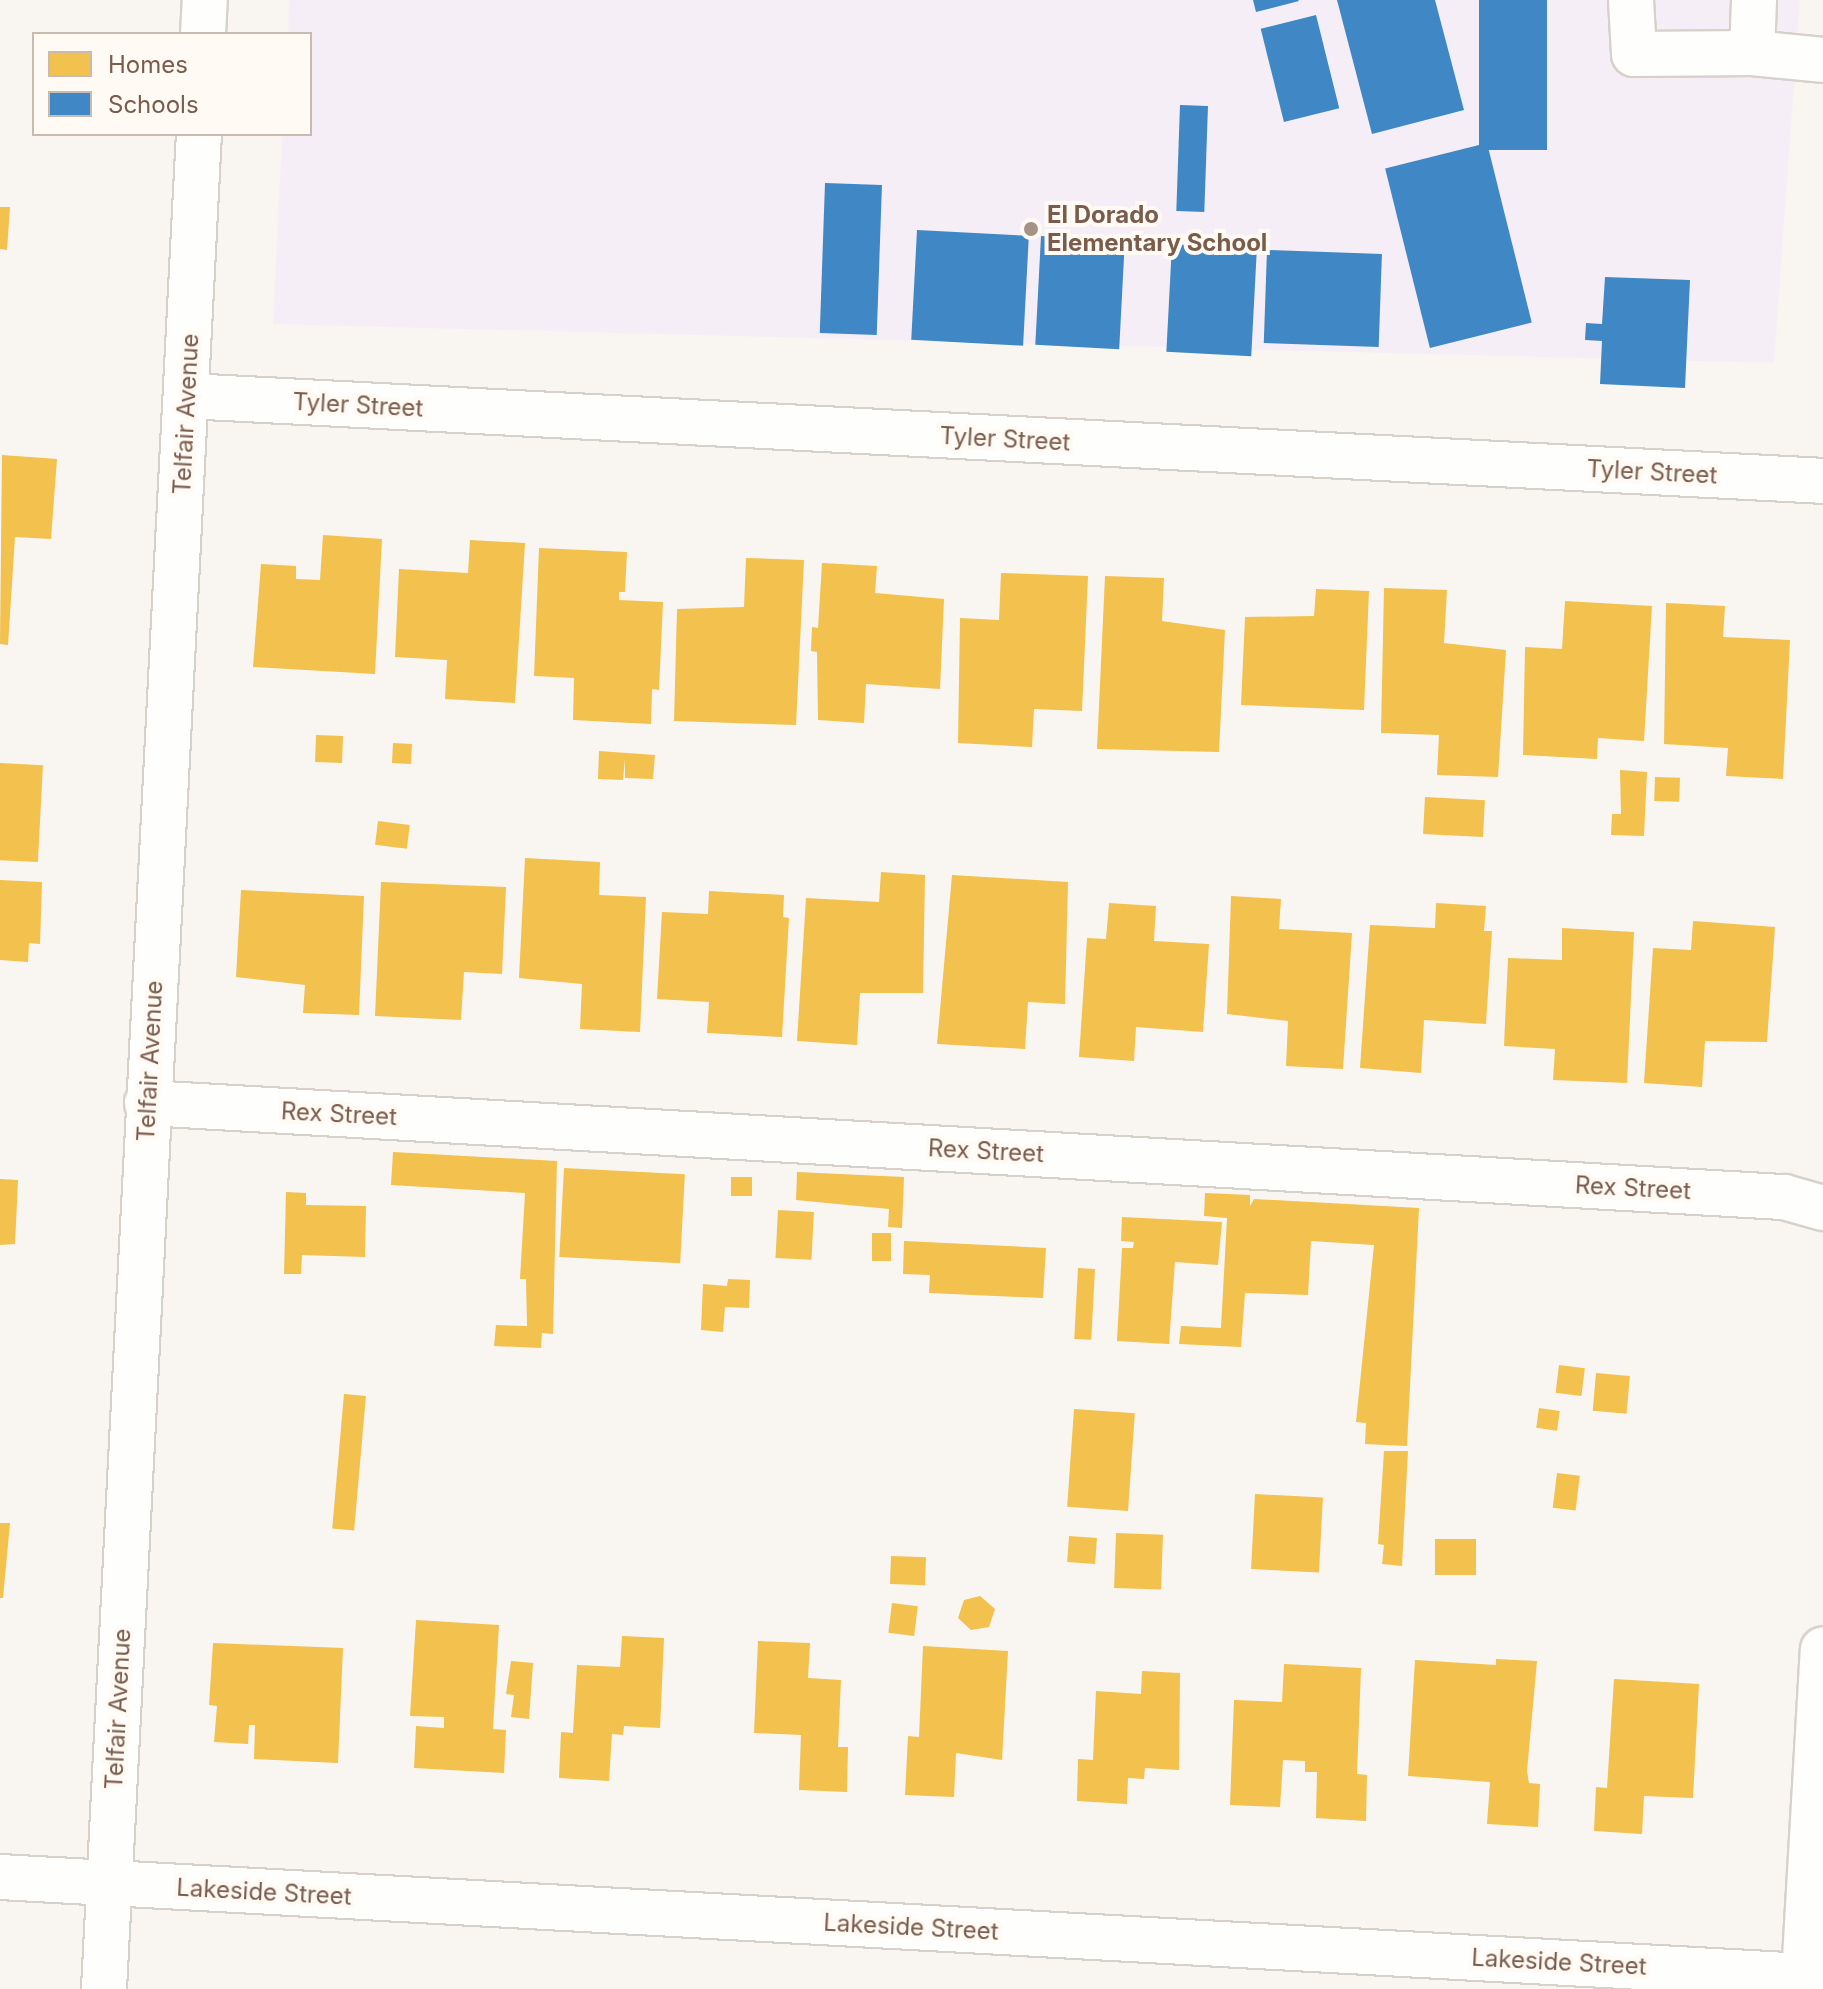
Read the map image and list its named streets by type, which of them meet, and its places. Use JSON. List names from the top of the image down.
{
  "streets": {
    "street": [
      "Tyler Street",
      "Telfair Avenue",
      "Rex Street",
      "Lakeside Street"
    ]
  },
  "crossings": [
    ["Tyler Street", "Telfair Avenue"],
    ["Telfair Avenue", "Rex Street"],
    ["Telfair Avenue", "Lakeside Street"]
  ],
  "places": ["El Dorado Elementary School"],
  "legend": ["Homes", "Schools"]
}
